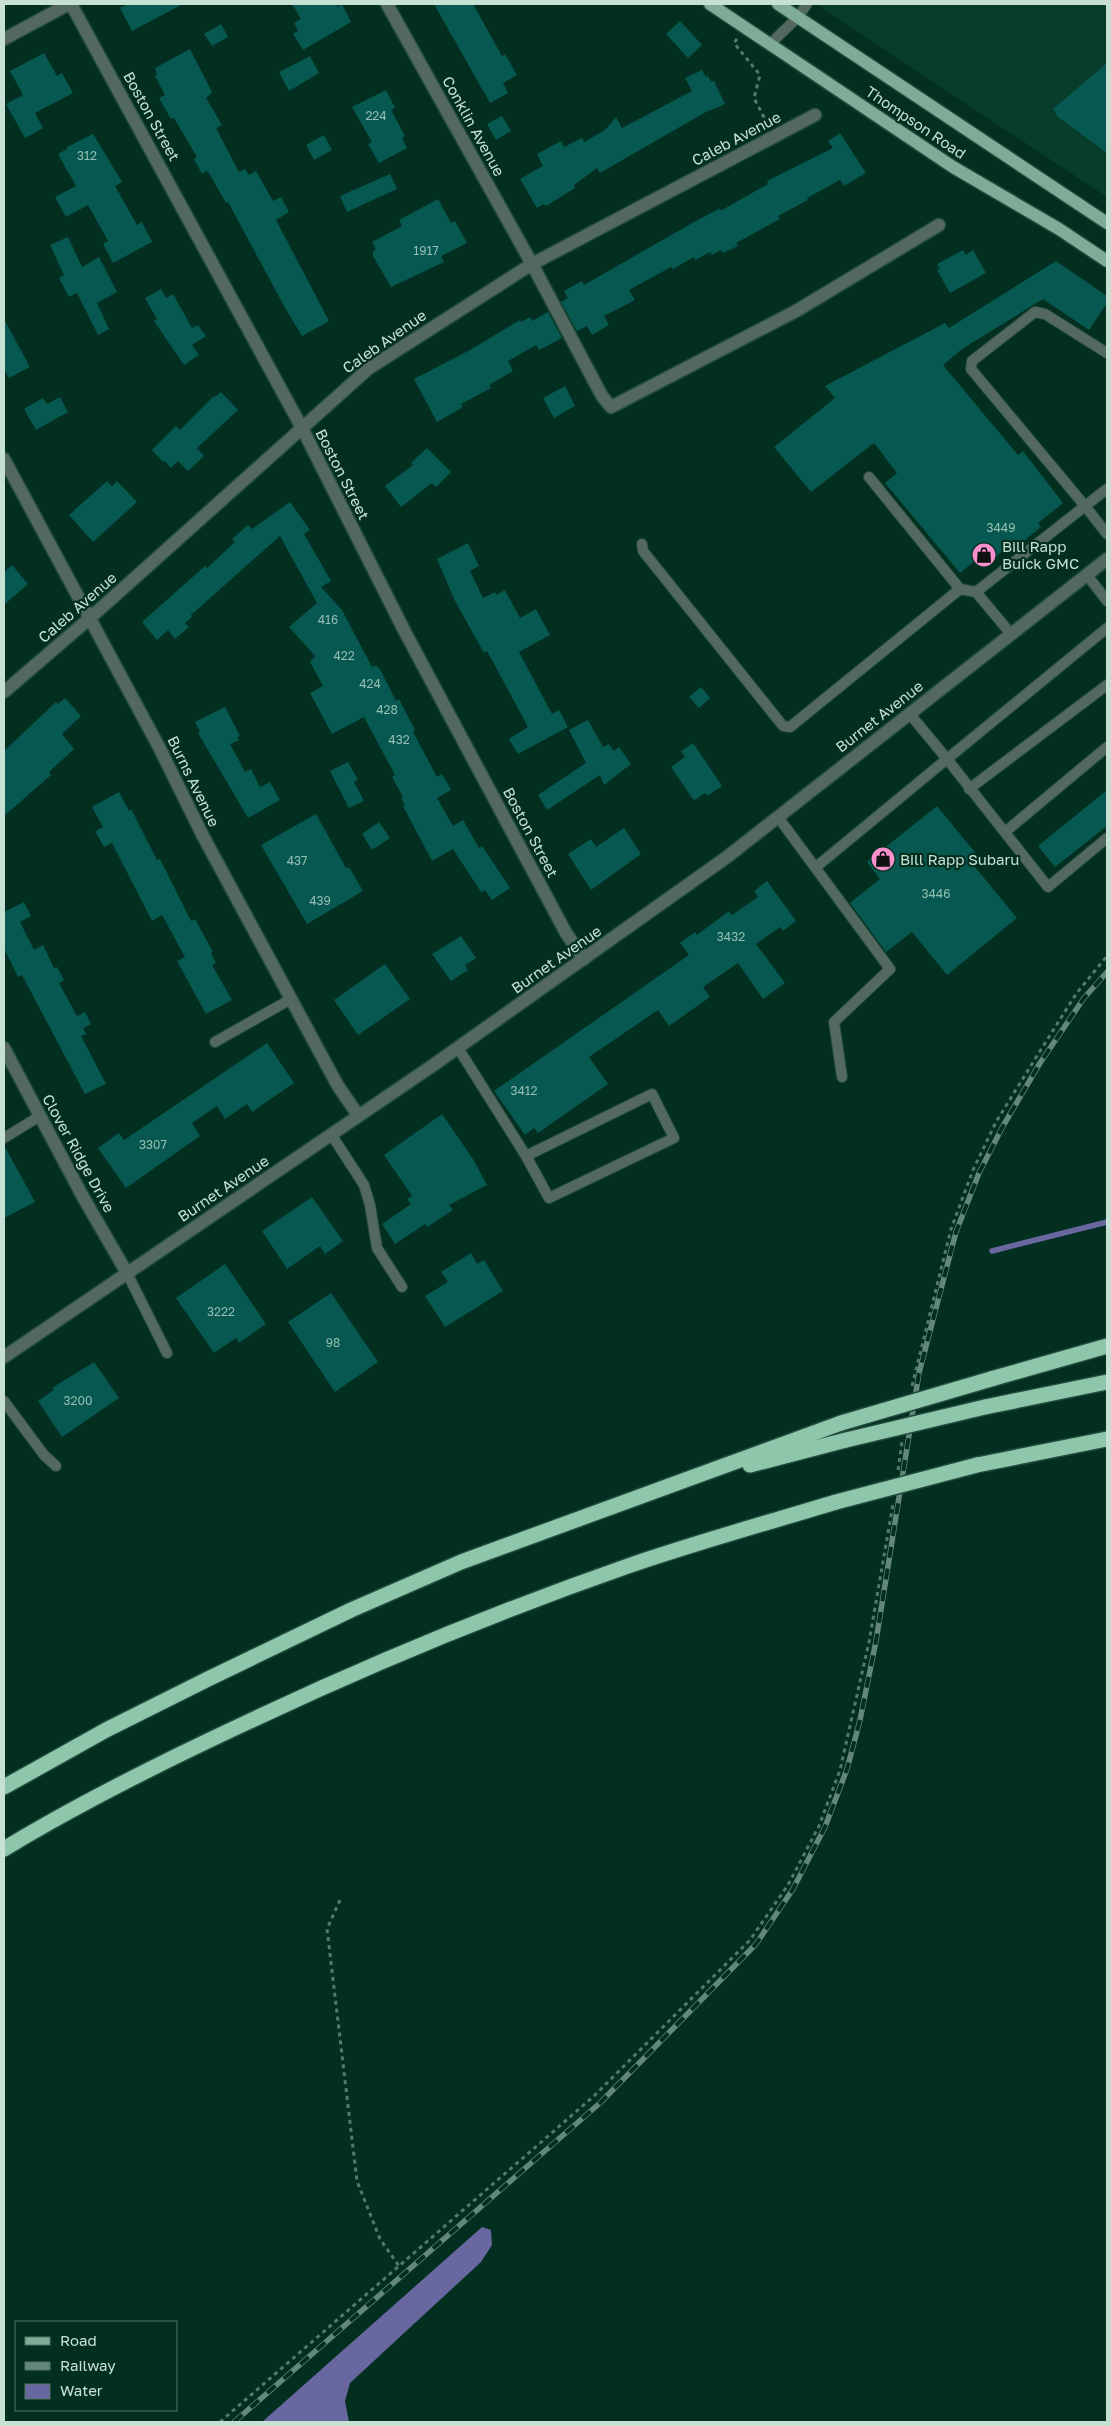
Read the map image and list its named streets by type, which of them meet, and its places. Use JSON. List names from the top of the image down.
{
  "streets": {
    "main road": ["Thompson Road"],
    "street": [
      "Boston Street",
      "Conklin Avenue",
      "Caleb Avenue",
      "Burnet Avenue",
      "Burns Avenue",
      "Clover Ridge Drive"
    ]
  },
  "crossings": [
    ["Boston Street", "Caleb Avenue"],
    ["Boston Street", "Burnet Avenue"],
    ["Conklin Avenue", "Caleb Avenue"],
    ["Caleb Avenue", "Burns Avenue"],
    ["Burnet Avenue", "Burns Avenue"],
    ["Burnet Avenue", "Clover Ridge Drive"]
  ],
  "places": {
    "shop": ["Bill Rapp Buick GMC", "Bill Rapp Subaru"]
  },
  "house_numbers": [
    "224",
    "312",
    "1917",
    "3449",
    "416",
    "422",
    "424",
    "428",
    "432",
    "437",
    "3446",
    "439",
    "3432",
    "3412",
    "3307",
    "3222",
    "98",
    "3200"
  ],
  "legend": ["Road", "Railway", "Water"]
}
